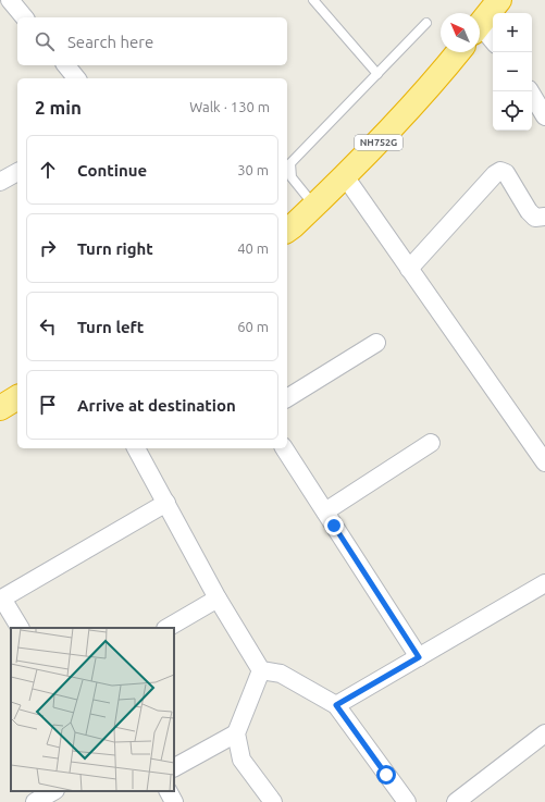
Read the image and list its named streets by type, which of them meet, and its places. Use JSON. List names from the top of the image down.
{
  "streets": {
    "highway": ["NH752G"]
  },
  "north": "top left",
  "page": {
    "map_buttons": ["+", "−"],
    "search": "Search here",
    "heading": ["2 min", "Walk · 130 m"],
    "list": [
      ["Continue", "30 m"],
      ["Turn right", "40 m"],
      ["Turn left", "60 m"],
      "Arrive at destination"
    ]
  }
}
